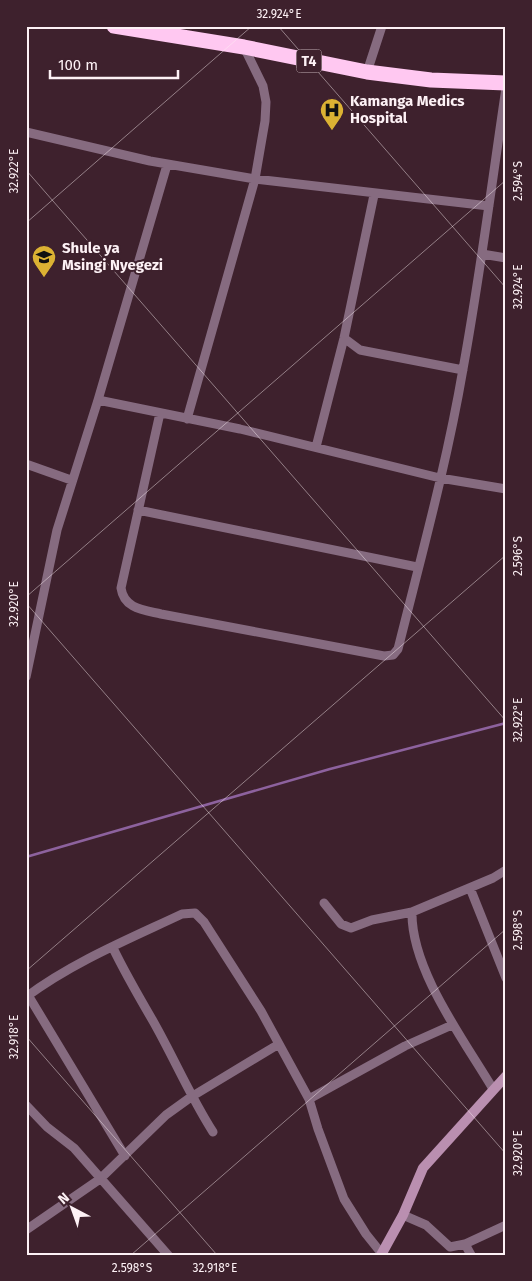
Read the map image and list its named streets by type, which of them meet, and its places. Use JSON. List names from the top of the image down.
{
  "streets": {
    "highway": ["T4"]
  },
  "places": {
    "hospital": ["Kamanga Medics Hospital"],
    "school or university": ["Shule ya Msingi Nyegezi"]
  },
  "scale_bar": "100 m",
  "north": "top left",
  "coordinates": [
    "32.924°E",
    "32.922°E",
    "2.594°S",
    "2.596°S",
    "32.920°E",
    "2.598°S",
    "32.918°E"
  ]
}
